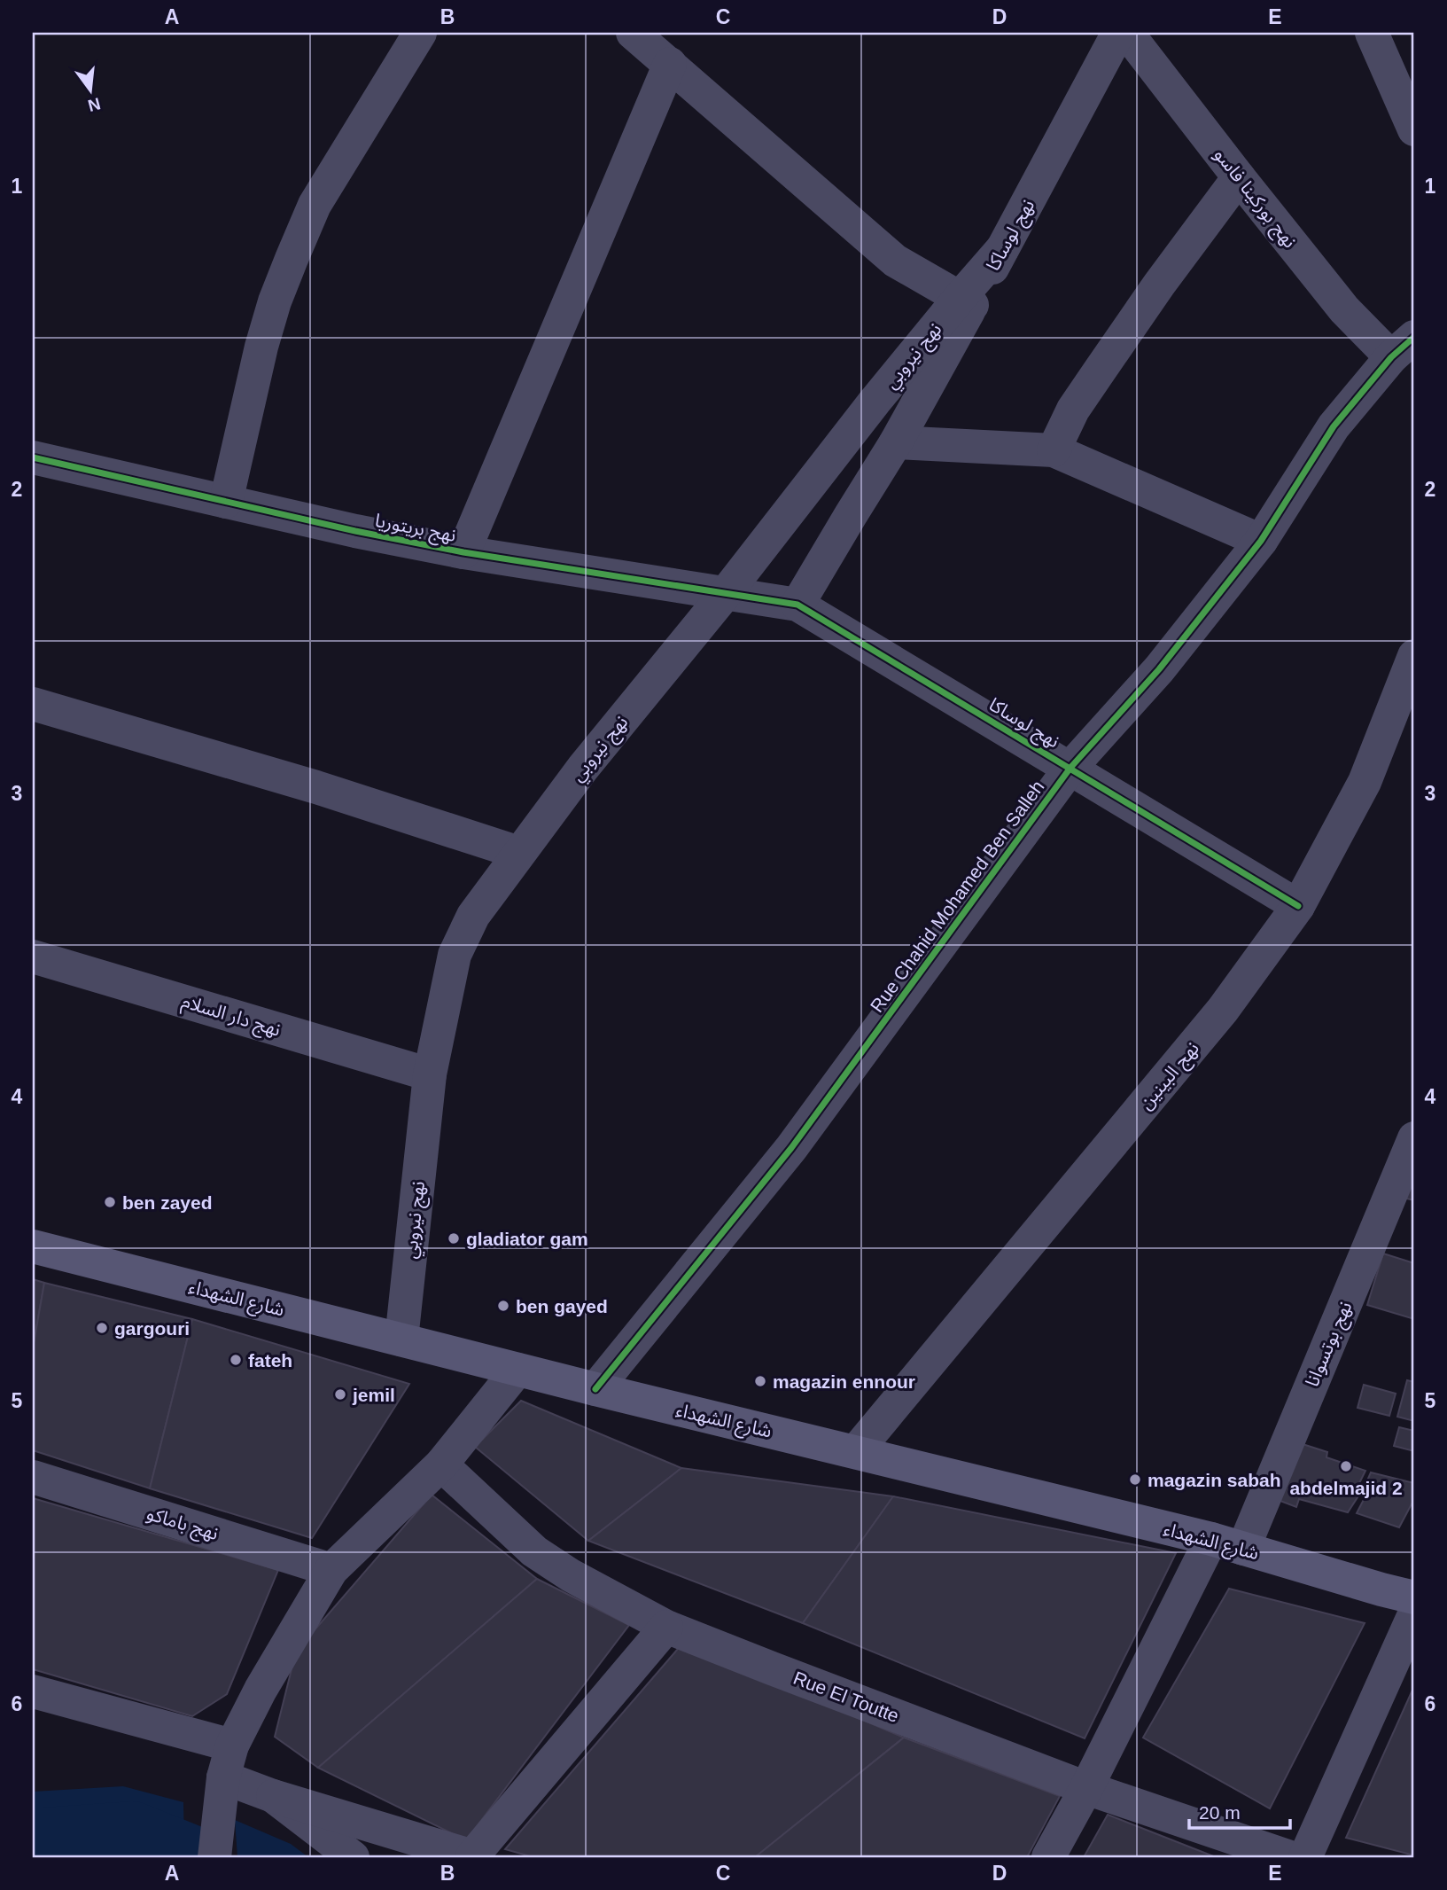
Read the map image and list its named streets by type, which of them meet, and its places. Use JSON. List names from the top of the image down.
{
  "streets": {
    "main road": ["شارع الشهداء"],
    "street": [
      "نهج بوركينا فاسو",
      "نهج لوساكا",
      "نهج نيروبي",
      "نهج بريتوريا",
      "Rue Chahid Mohamed Ben Salleh",
      "نهج دار السلام",
      "نهج البينين",
      "نهج بوتسوانا",
      "نهج باماكو",
      "Rue El Toutte"
    ]
  },
  "crossings": [
    ["نهج بوركينا فاسو", "Rue Chahid Mohamed Ben Salleh"],
    ["نهج لوساكا", "نهج نيروبي"],
    ["نهج لوساكا", "نهج بريتوريا"],
    ["نهج لوساكا", "Rue Chahid Mohamed Ben Salleh"],
    ["نهج لوساكا", "نهج البينين"],
    ["نهج نيروبي", "نهج بريتوريا"],
    ["نهج نيروبي", "نهج دار السلام"],
    ["نهج نيروبي", "شارع الشهداء"],
    ["Rue Chahid Mohamed Ben Salleh", "شارع الشهداء"],
    ["نهج البينين", "شارع الشهداء"],
    ["شارع الشهداء", "نهج بوتسوانا"]
  ],
  "places": [
    "ben zayed",
    "gladiator gam",
    "ben gayed",
    "gargouri",
    "fateh",
    "magazin ennour",
    "jemil",
    "abdelmajid 2",
    "magazin sabah"
  ],
  "scale_bar": "20 m",
  "north": "bottom",
  "grid": {
    "columns": [
      "A",
      "B",
      "C",
      "D",
      "E"
    ],
    "rows": [
      "1",
      "2",
      "3",
      "4",
      "5",
      "6"
    ]
  }
}
